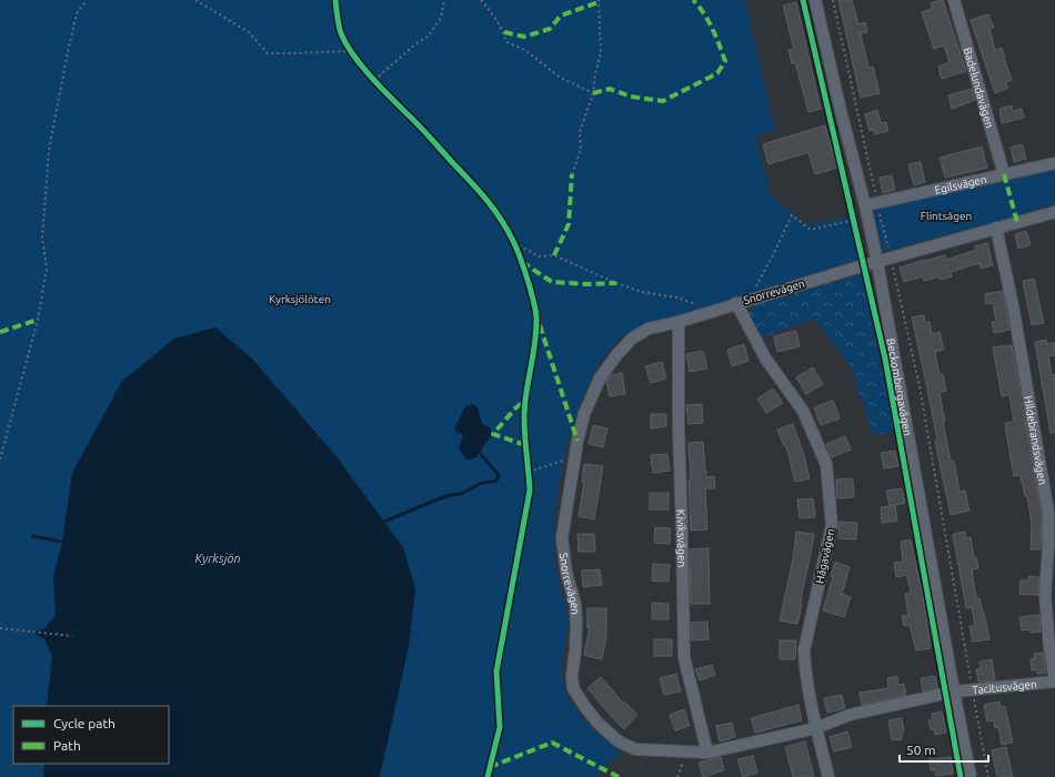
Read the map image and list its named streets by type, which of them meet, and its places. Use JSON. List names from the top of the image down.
{
  "streets": {
    "street": [
      "Badelundavägen",
      "Egilsvägen",
      "Snorrevägen",
      "Beckombergavägen",
      "Hildebrandsvägen",
      "Kiviksvägen",
      "Hågavägen",
      "Tacitusvägen"
    ]
  },
  "crossings": [
    ["Badelundavägen", "Egilsvägen"],
    ["Egilsvägen", "Beckombergavägen"],
    ["Snorrevägen", "Beckombergavägen"],
    ["Snorrevägen", "Kiviksvägen"],
    ["Snorrevägen", "Hågavägen"],
    ["Snorrevägen", "Tacitusvägen"],
    ["Beckombergavägen", "Tacitusvägen"],
    ["Hildebrandsvägen", "Tacitusvägen"]
  ],
  "water": ["Kyrksjön"],
  "parks": ["Flintsågen", "Kyrksjölöten"],
  "legend": ["Cycle path", "Path"],
  "scale_bar": "50 m"
}
